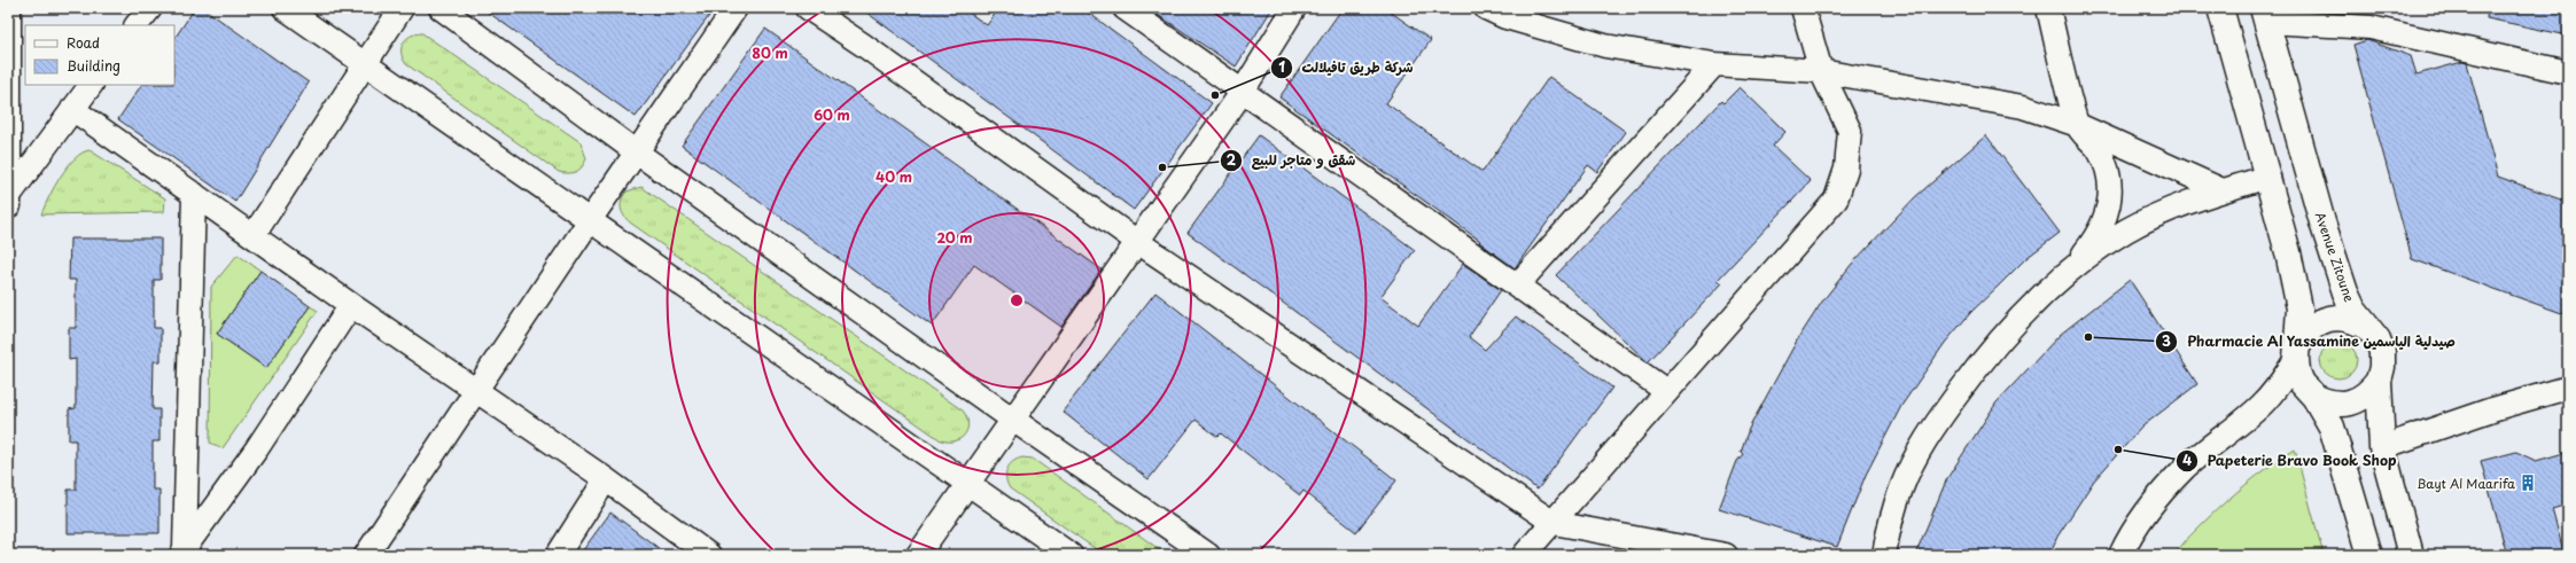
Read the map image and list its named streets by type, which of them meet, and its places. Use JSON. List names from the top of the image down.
{
  "streets": {
    "main road": ["Avenue Zitoune"]
  },
  "places": {
    "other": [
      "شركة طريق تافيلالت",
      "شقق و متاجر للبيع",
      "Pharmacie Al Yassamine صيدلية الياسمين",
      "Papeterie Bravo Book Shop"
    ],
    "building": ["Bayt Al Maarifa"]
  },
  "legend": ["Road", "Building"],
  "rings": [
    "80 m",
    "60 m",
    "40 m",
    "20 m"
  ]
}
